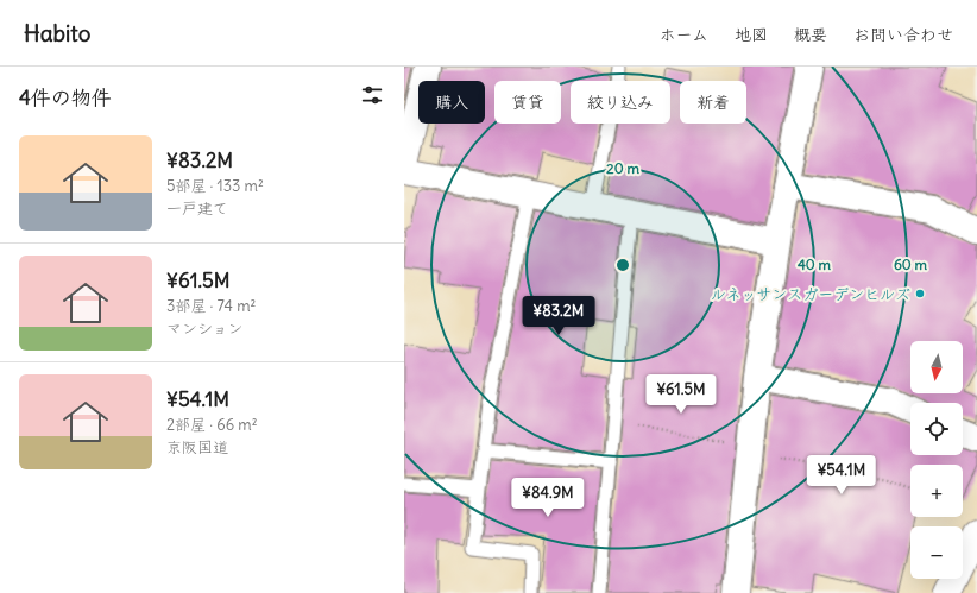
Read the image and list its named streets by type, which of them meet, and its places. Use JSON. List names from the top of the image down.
{
  "places": ["ルネッサンスガーデンヒルズ"],
  "north": "bottom",
  "page": {
    "header": "Habito",
    "nav": [
      "ホーム",
      "地図",
      "概要",
      "お問い合わせ"
    ],
    "heading": "4件の物件",
    "chip": [
      "購入",
      "賃貸",
      "絞り込み",
      "新着"
    ],
    "list": [
      {
        "name": "¥83.2M",
        "note": "5部屋 · 133 m² · 一戸建て"
      },
      {
        "name": "¥61.5M",
        "note": "3部屋 · 74 m² · マンション"
      },
      {
        "name": "¥54.1M",
        "note": "2部屋 · 66 m² · 京阪国道"
      }
    ],
    "price": [
      "¥83.2M",
      "¥61.5M",
      "¥54.1M",
      "¥84.9M"
    ],
    "map_buttons": ["+", "−"]
  },
  "rings": ["20 m", "40 m", "60 m"]
}
